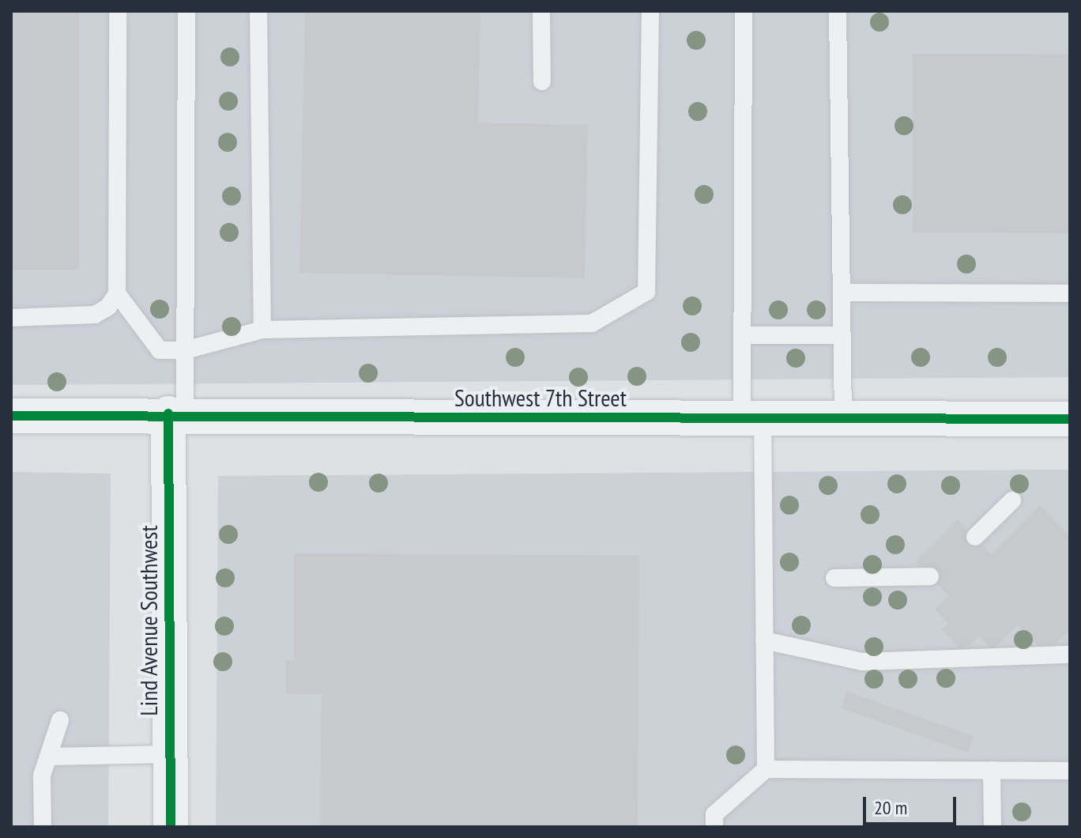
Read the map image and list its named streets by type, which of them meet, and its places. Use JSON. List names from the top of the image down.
{
  "streets": {
    "street": ["Southwest 7th Street", "Lind Avenue Southwest"]
  },
  "crossings": [
    ["Southwest 7th Street", "Lind Avenue Southwest"]
  ],
  "scale_bar": "20 m"
}
